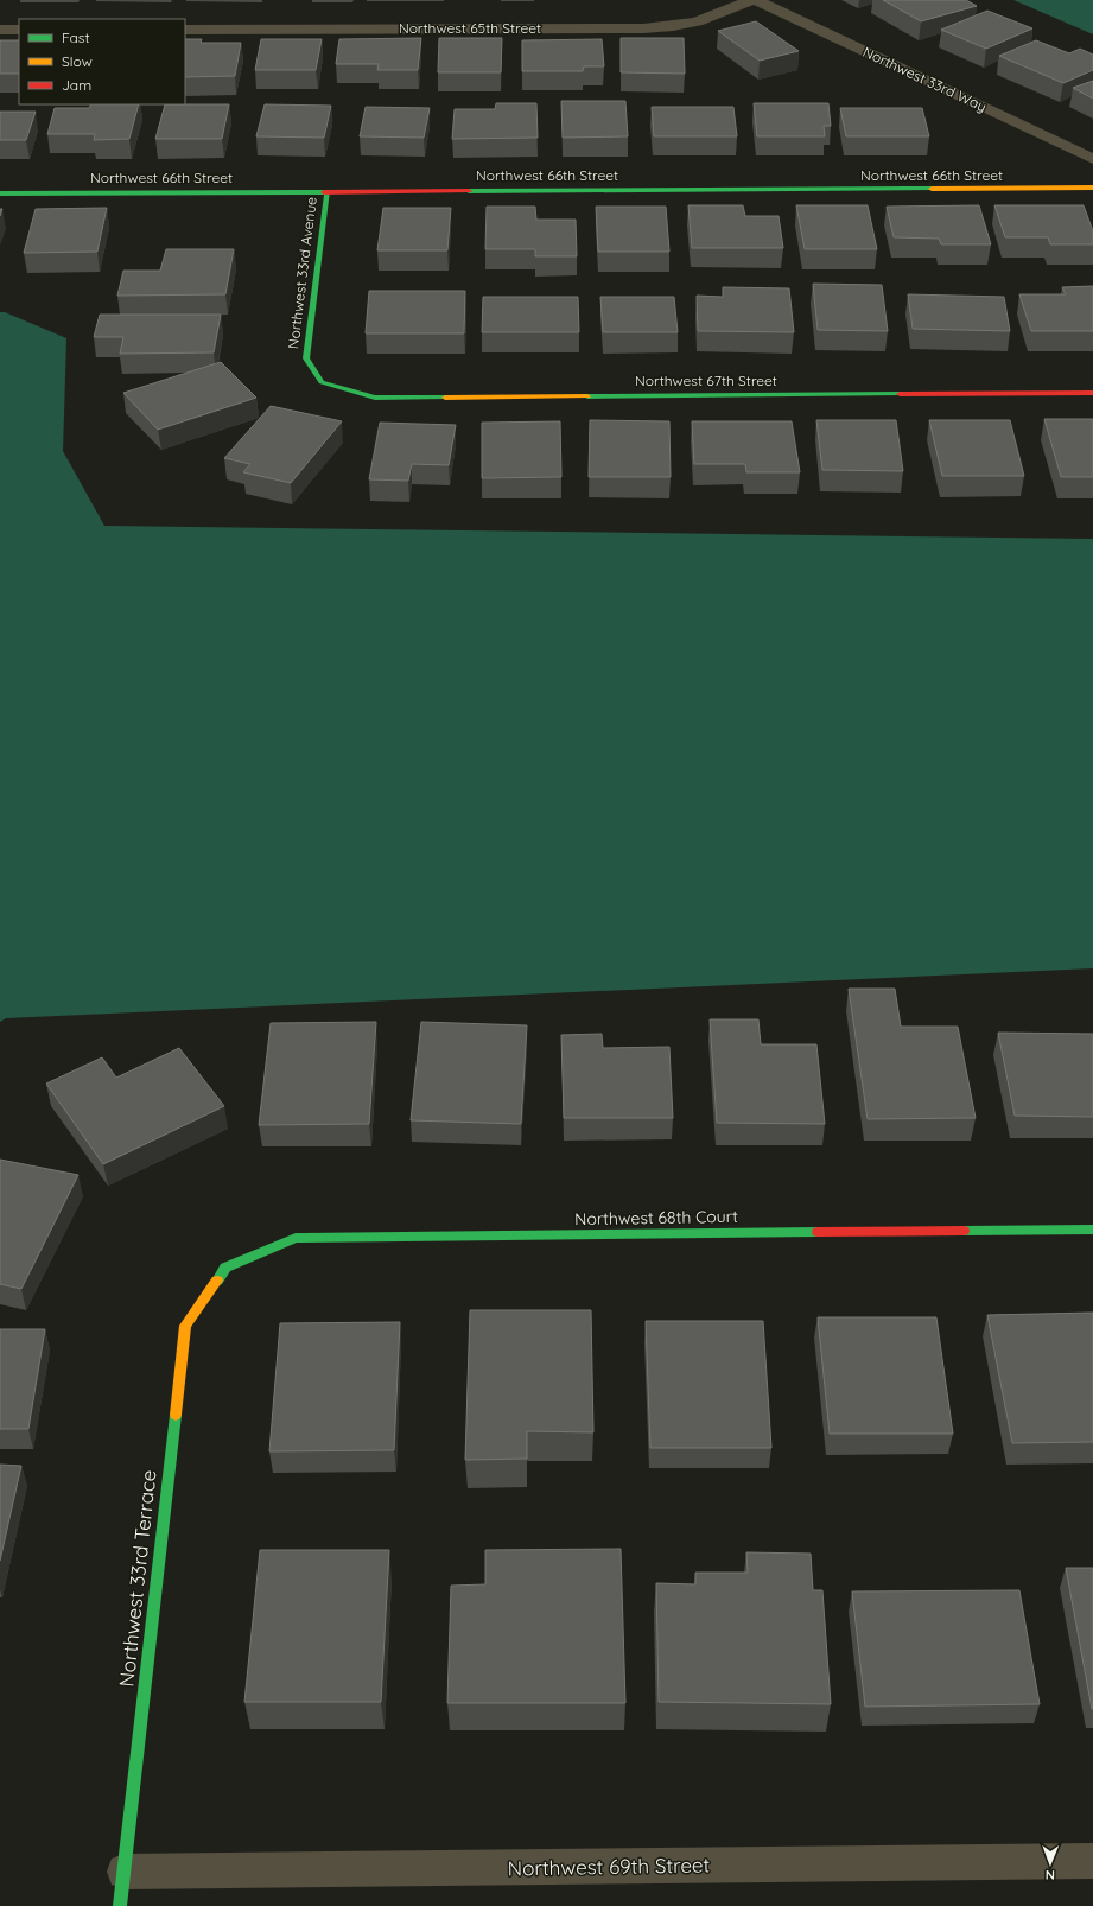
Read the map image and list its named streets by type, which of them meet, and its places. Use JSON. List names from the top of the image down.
{
  "streets": {
    "street": [
      "Northwest 65th Street",
      "Northwest 33rd Way",
      "Northwest 66th Street",
      "Northwest 33rd Avenue",
      "Northwest 67th Street",
      "Northwest 68th Court",
      "Northwest 33rd Terrace",
      "Northwest 69th Street"
    ]
  },
  "crossings": [
    ["Northwest 66th Street", "Northwest 33rd Avenue"],
    ["Northwest 33rd Avenue", "Northwest 67th Street"],
    ["Northwest 68th Court", "Northwest 33rd Terrace"],
    ["Northwest 33rd Terrace", "Northwest 69th Street"]
  ],
  "legend": ["Fast", "Slow", "Jam"],
  "north": "bottom"
}
